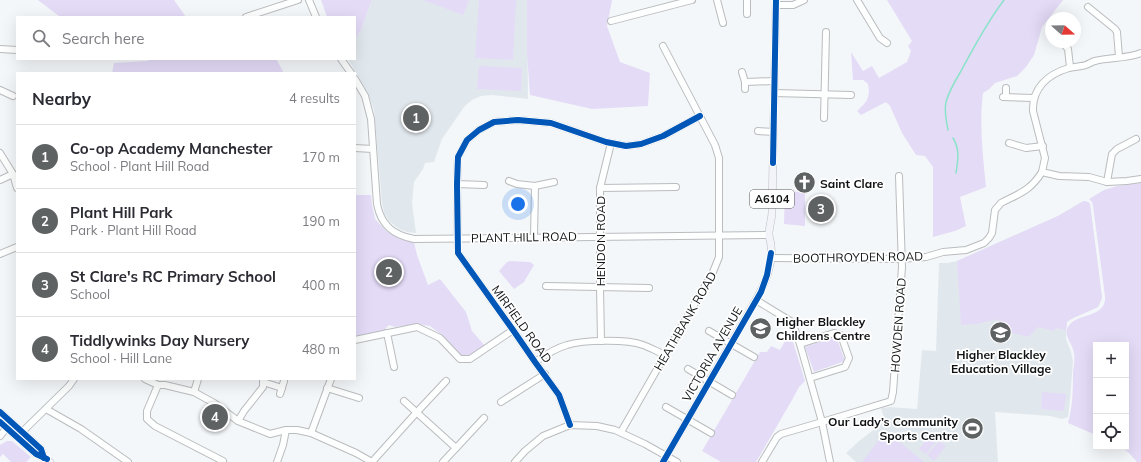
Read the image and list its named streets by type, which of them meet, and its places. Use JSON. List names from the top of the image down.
{
  "streets": {
    "main road": ["A6104", "VICTORIA AVENUE"],
    "street": [
      "PLANT HILL ROAD",
      "HENDON ROAD",
      "BOOTHROYDEN ROAD",
      "HEATHBANK ROAD",
      "MIRFIELD ROAD",
      "HOWDEN ROAD"
    ]
  },
  "crossings": [
    ["PLANT HILL ROAD", "HENDON ROAD"],
    ["PLANT HILL ROAD", "HEATHBANK ROAD"],
    ["PLANT HILL ROAD", "MIRFIELD ROAD"],
    ["PLANT HILL ROAD", "VICTORIA AVENUE"],
    ["HENDON ROAD", "MIRFIELD ROAD"],
    ["BOOTHROYDEN ROAD", "HOWDEN ROAD"],
    ["BOOTHROYDEN ROAD", "VICTORIA AVENUE"],
    ["HEATHBANK ROAD", "MIRFIELD ROAD"]
  ],
  "places": {
    "church": ["Saint Clare"],
    "school or university": ["Higher Blackley Childrens Centre", "Higher Blackley Education Village"],
    "sports": ["Our Lady’s Community Sports Centre"]
  },
  "north": "right",
  "page": {
    "search": "Search here",
    "heading": ["Nearby", "4 results"],
    "pins": [
      "1",
      "3",
      "2",
      "4"
    ],
    "list": [
      {
        "mark": "1",
        "name": "Co-op Academy Manchester",
        "note": "School · Plant Hill Road",
        "value": "170 m"
      },
      {
        "mark": "2",
        "name": "Plant Hill Park",
        "note": "Park · Plant Hill Road",
        "value": "190 m"
      },
      {
        "mark": "3",
        "name": "St Clare's RC Primary School",
        "note": "School",
        "value": "400 m"
      },
      {
        "mark": "4",
        "name": "Tiddlywinks Day Nursery",
        "note": "School · Hill Lane",
        "value": "480 m"
      }
    ],
    "map_buttons": ["+", "−"]
  }
}
